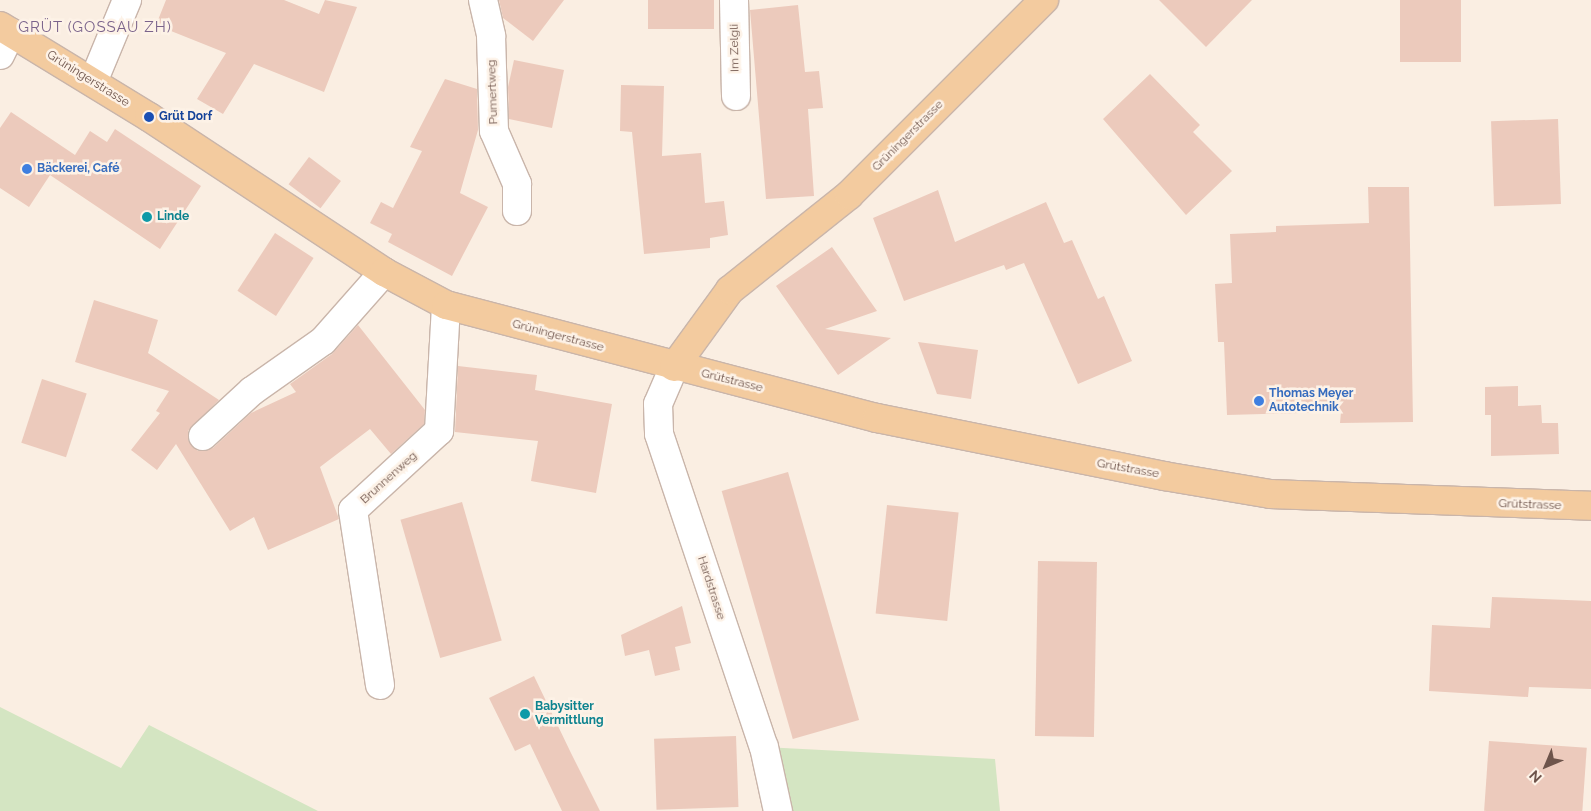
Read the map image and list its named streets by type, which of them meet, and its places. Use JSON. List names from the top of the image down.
{
  "streets": {
    "main road": ["Grüningerstrasse", "Grütstrasse"],
    "street": [
      "Im Zelgli",
      "Pumertweg",
      "Brunnenweg",
      "Hardstrasse"
    ]
  },
  "crossings": [
    ["Grüningerstrasse", "Grütstrasse"],
    ["Grüningerstrasse", "Brunnenweg"],
    ["Grüningerstrasse", "Hardstrasse"],
    ["Grütstrasse", "Hardstrasse"]
  ],
  "districts": ["GRÜT (GOSSAU ZH)"],
  "places": [
    "Grüt Dorf",
    "Bäckerei, Café",
    "Linde",
    "Thomas Meyer Autotechnik",
    "Babysitter Vermittlung"
  ],
  "north": "bottom left"
}
